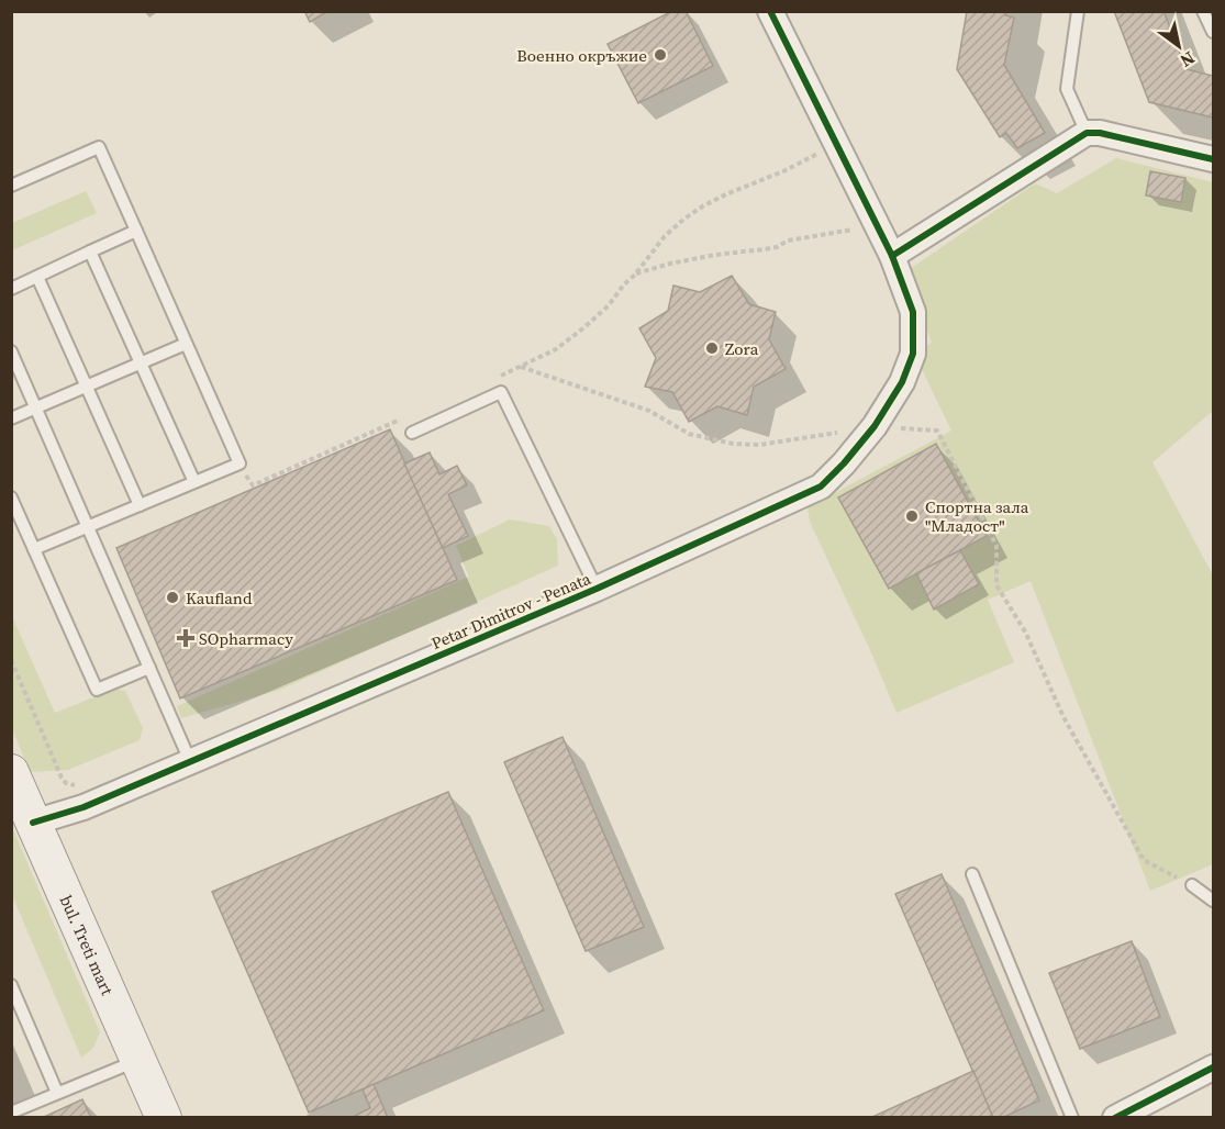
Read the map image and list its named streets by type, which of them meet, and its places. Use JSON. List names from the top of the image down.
{
  "streets": {
    "main road": ["bul. Treti mart"],
    "street": ["Petar Dimitrov - Penata"]
  },
  "crossings": [
    ["Petar Dimitrov - Penata", "bul. Treti mart"]
  ],
  "places": {
    "other": [
      "Военно окръжие",
      "Zora",
      "Спортна зала \"Младост\"",
      "Kaufland"
    ],
    "health": ["SOpharmacy"]
  },
  "north": "bottom right"
}
